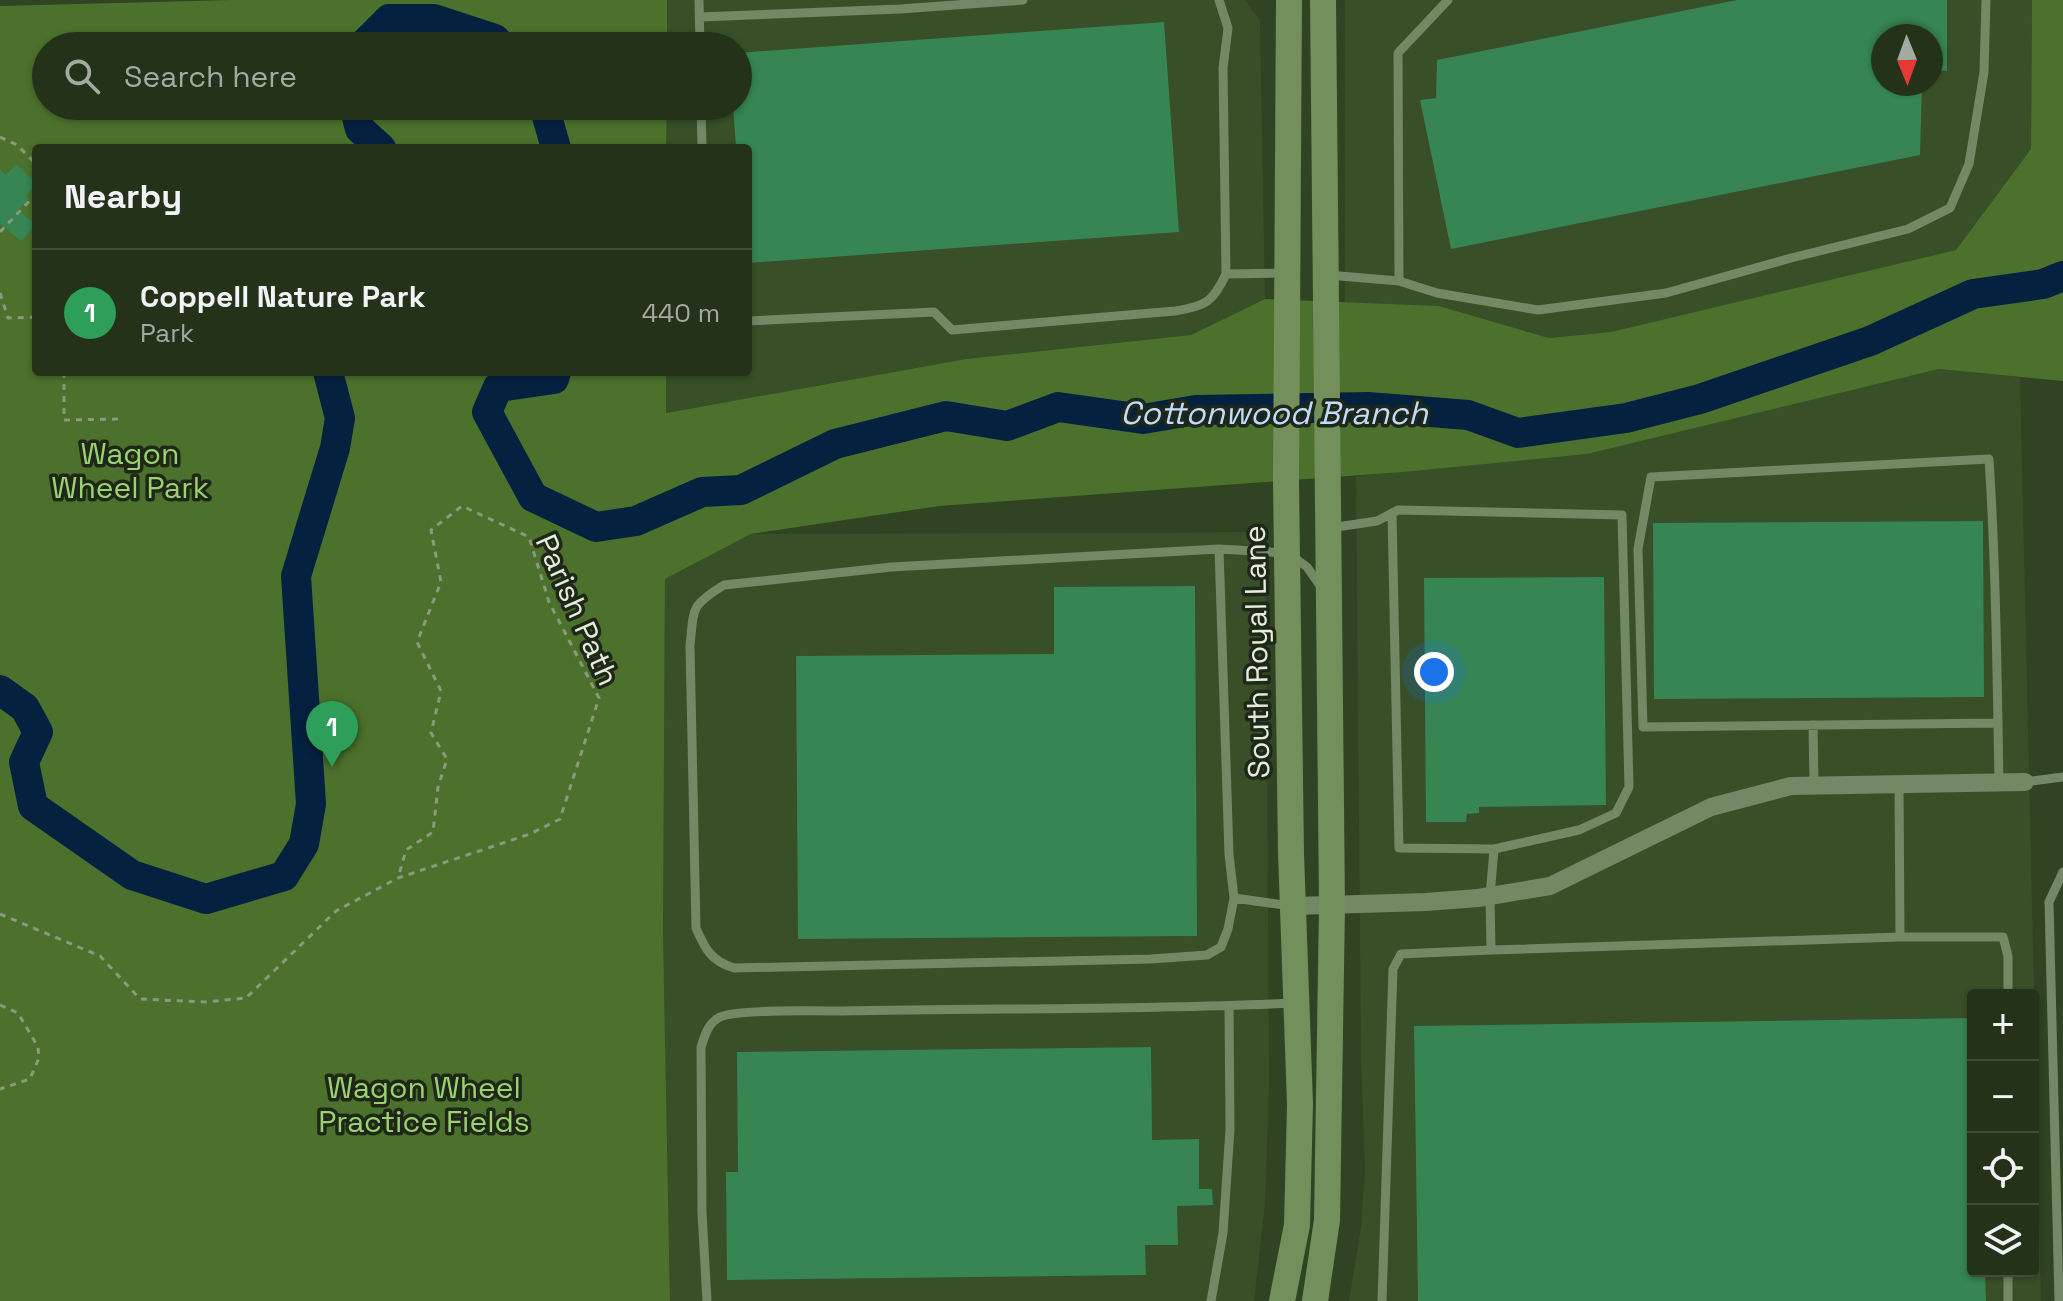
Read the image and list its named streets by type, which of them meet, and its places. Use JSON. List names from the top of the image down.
{
  "streets": {
    "main road": ["South Royal Lane"],
    "path": ["Parish Path"]
  },
  "water": ["Cottonwood Branch"],
  "parks": ["Wagon Wheel Park", "Wagon Wheel Practice Fields"],
  "north": "bottom",
  "page": {
    "search": "Search here",
    "heading": "Nearby",
    "list": [
      {
        "mark": "1",
        "name": "Coppell Nature Park",
        "note": "Park",
        "value": "440 m"
      }
    ],
    "pins": "1",
    "map_buttons": ["+", "−"]
  }
}
